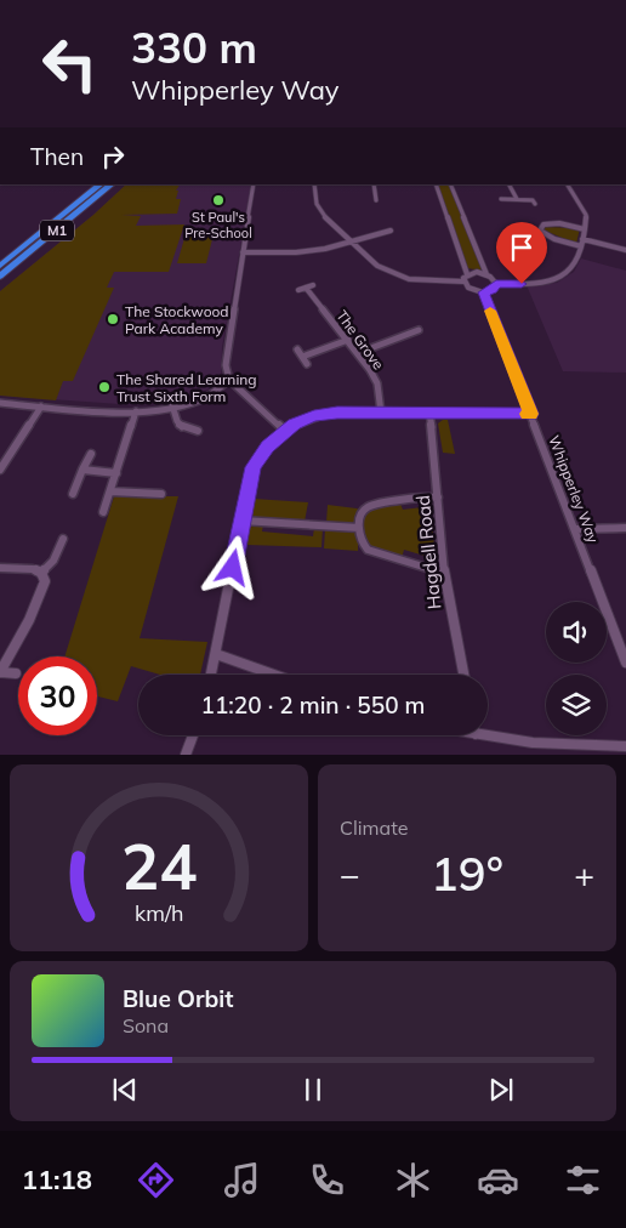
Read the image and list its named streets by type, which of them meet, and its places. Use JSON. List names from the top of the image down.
{
  "streets": {
    "highway": ["M1"],
    "street": ["The Grove", "Whipperley Way", "Hagdell Road"]
  },
  "places": ["St Paul's Pre-School", "The Stockwood Park Academy", "The Shared Learning Trust Sixth Form"],
  "page": {
    "turn": ["330 m", "Whipperley Way"],
    "then": "Then",
    "limit": "30",
    "trip": "11:20 · 2 min · 550 m",
    "tile": "Climate",
    "heat": ["−", "19°", "+"],
    "song": ["Blue Orbit", "Sona"],
    "tabs": "11:18",
    "gauge": ["24", "km/h"]
  }
}
